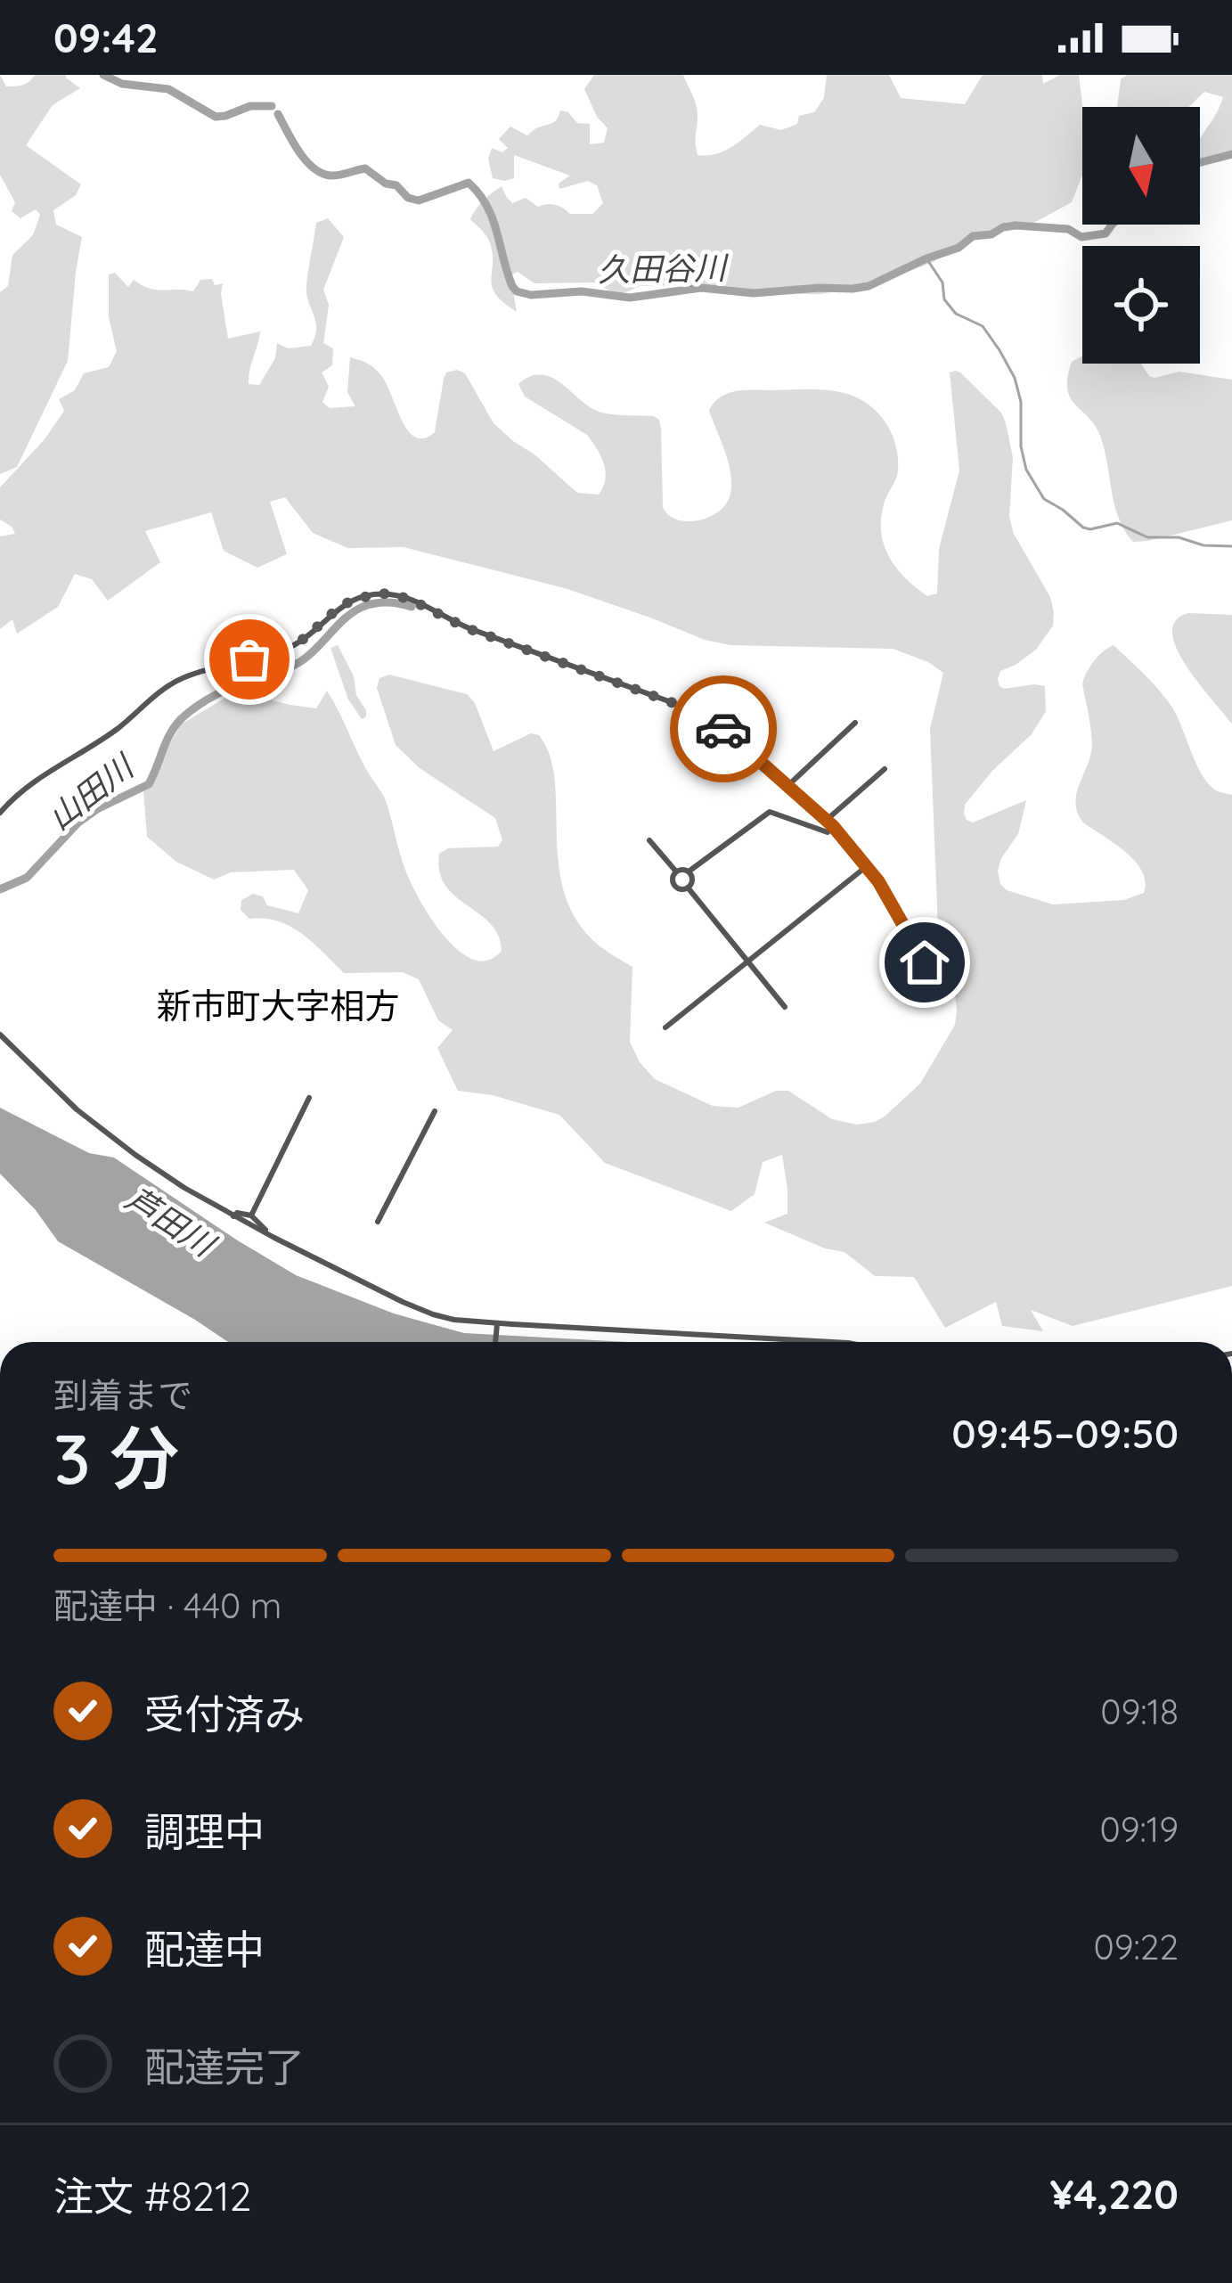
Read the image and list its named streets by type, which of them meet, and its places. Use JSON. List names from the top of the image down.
{
  "districts": ["新市町大字相方"],
  "water": ["久田谷川", "山田川", "芦田川"],
  "north": "bottom",
  "page": {
    "status": "09:42",
    "heading": ["3 分", "到着まで", "09:45–09:50"],
    "panel": ["注文 #8212", "¥4,220"],
    "bar": "配達中 · 440 m",
    "list": [
      ["受付済み", "09:18"],
      ["調理中", "09:19"],
      ["配達中", "09:22"],
      "配達完了"
    ]
  }
}
